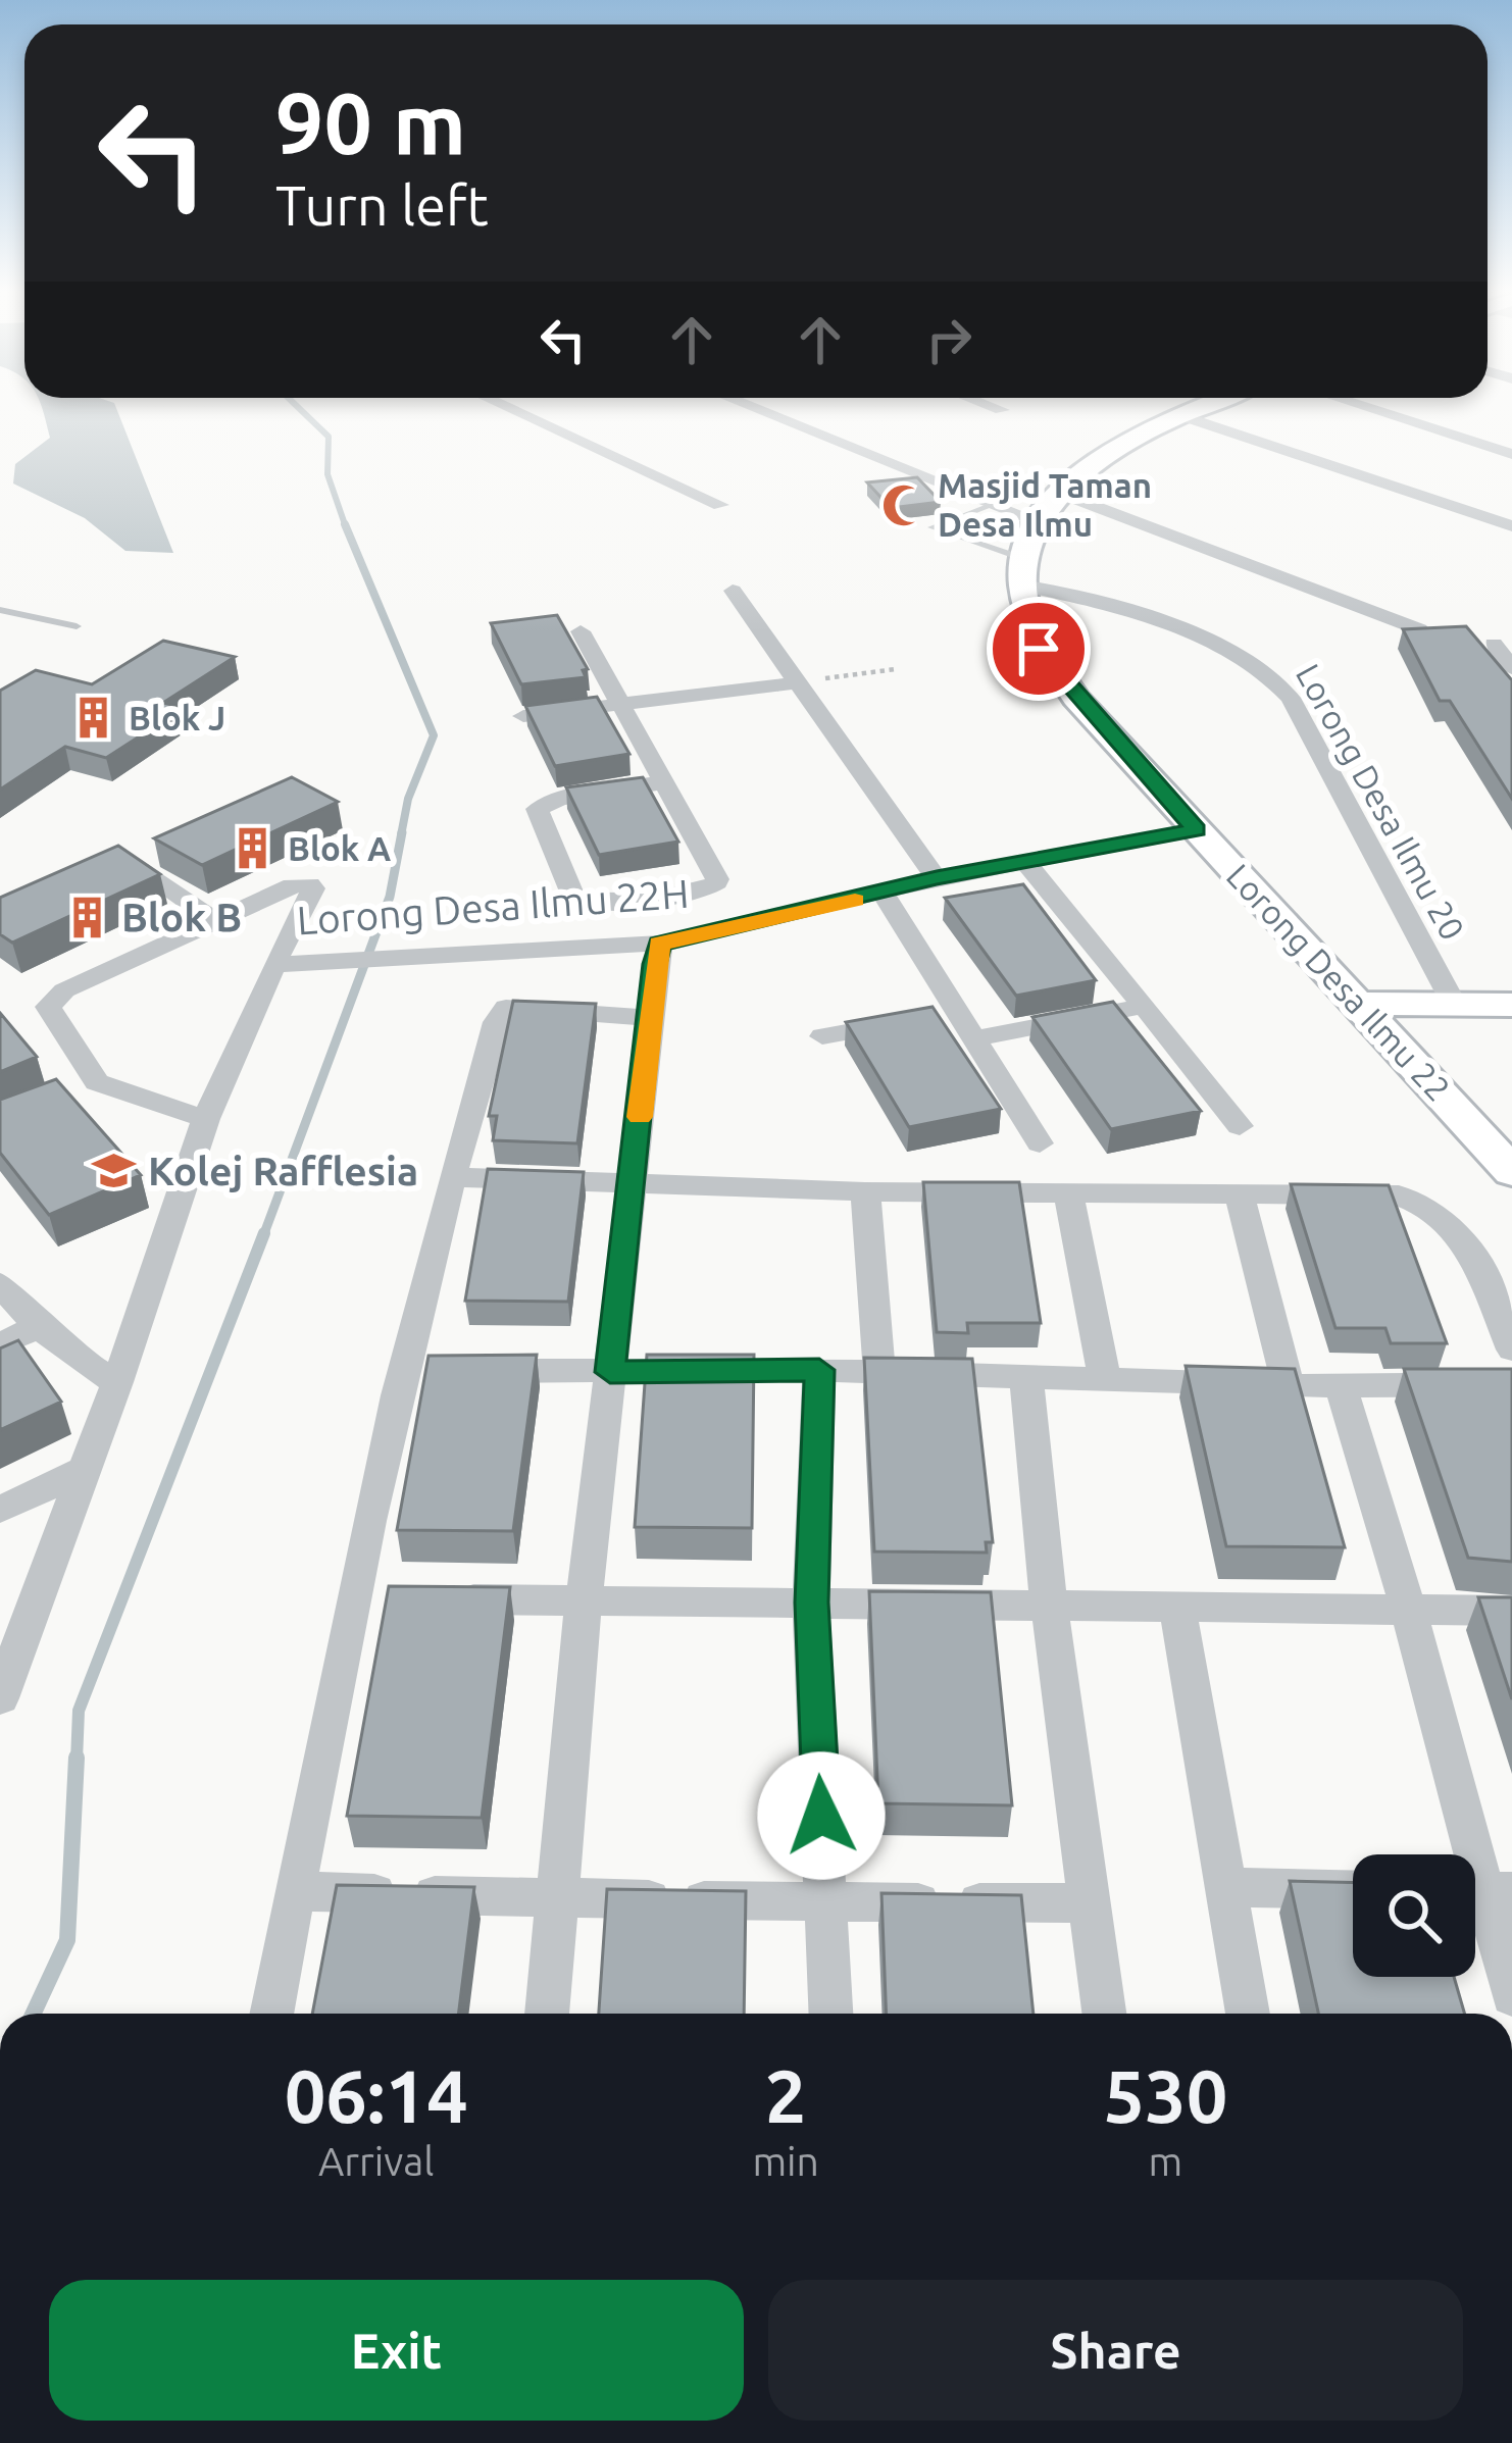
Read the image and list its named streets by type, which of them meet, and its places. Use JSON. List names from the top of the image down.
{
  "streets": {
    "street": ["Lorong Desa Ilmu 20", "Lorong Desa Ilmu 22H", "Lorong Desa Ilmu 22"]
  },
  "crossings": [
    ["Lorong Desa Ilmu 20", "Lorong Desa Ilmu 22"],
    ["Lorong Desa Ilmu 22H", "Lorong Desa Ilmu 22"]
  ],
  "places": {
    "mosque": ["Masjid Taman Desa Ilmu"],
    "building": ["Blok J", "Blok A", "Blok B"],
    "school or university": ["Kolej Rafflesia"]
  },
  "page": {
    "turn": ["90 m", "Turn left"],
    "eta": [
      "06:14",
      "Arrival",
      "2",
      "min",
      "530",
      "m"
    ],
    "buttons": ["Exit", "Share"]
  }
}
